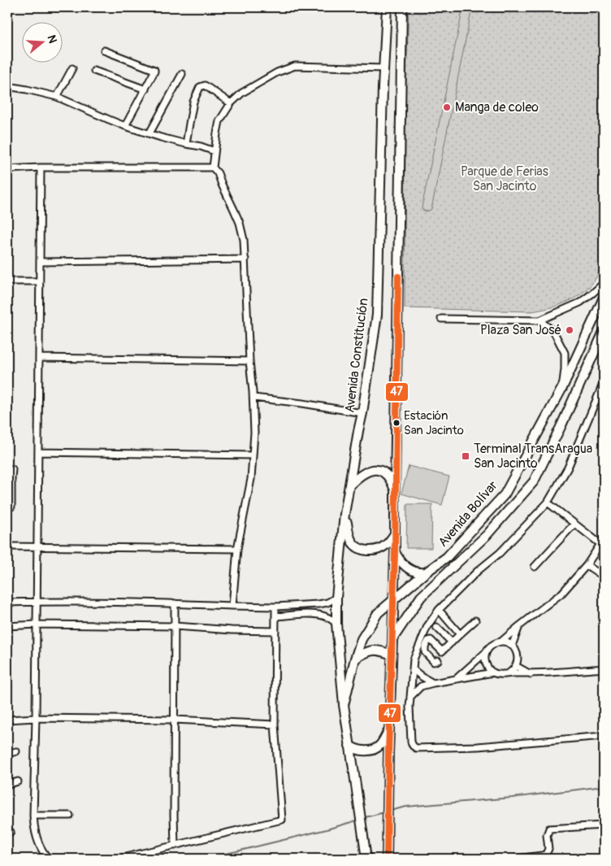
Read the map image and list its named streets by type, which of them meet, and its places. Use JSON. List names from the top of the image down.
{
  "streets": {
    "street": ["Avenida Constitución", "Avenida Bolívar"]
  },
  "crossings": [
    ["Avenida Constitución", "Avenida Bolívar"]
  ],
  "parks": ["Parque de Ferias San Jacinto"],
  "places": {
    "other": ["Manga de coleo", "Plaza San José", "Estación San Jacinto"],
    "transit": ["Terminal TransAragua San Jacinto"]
  },
  "lines": ["transit line 47"],
  "north": "right"
}
